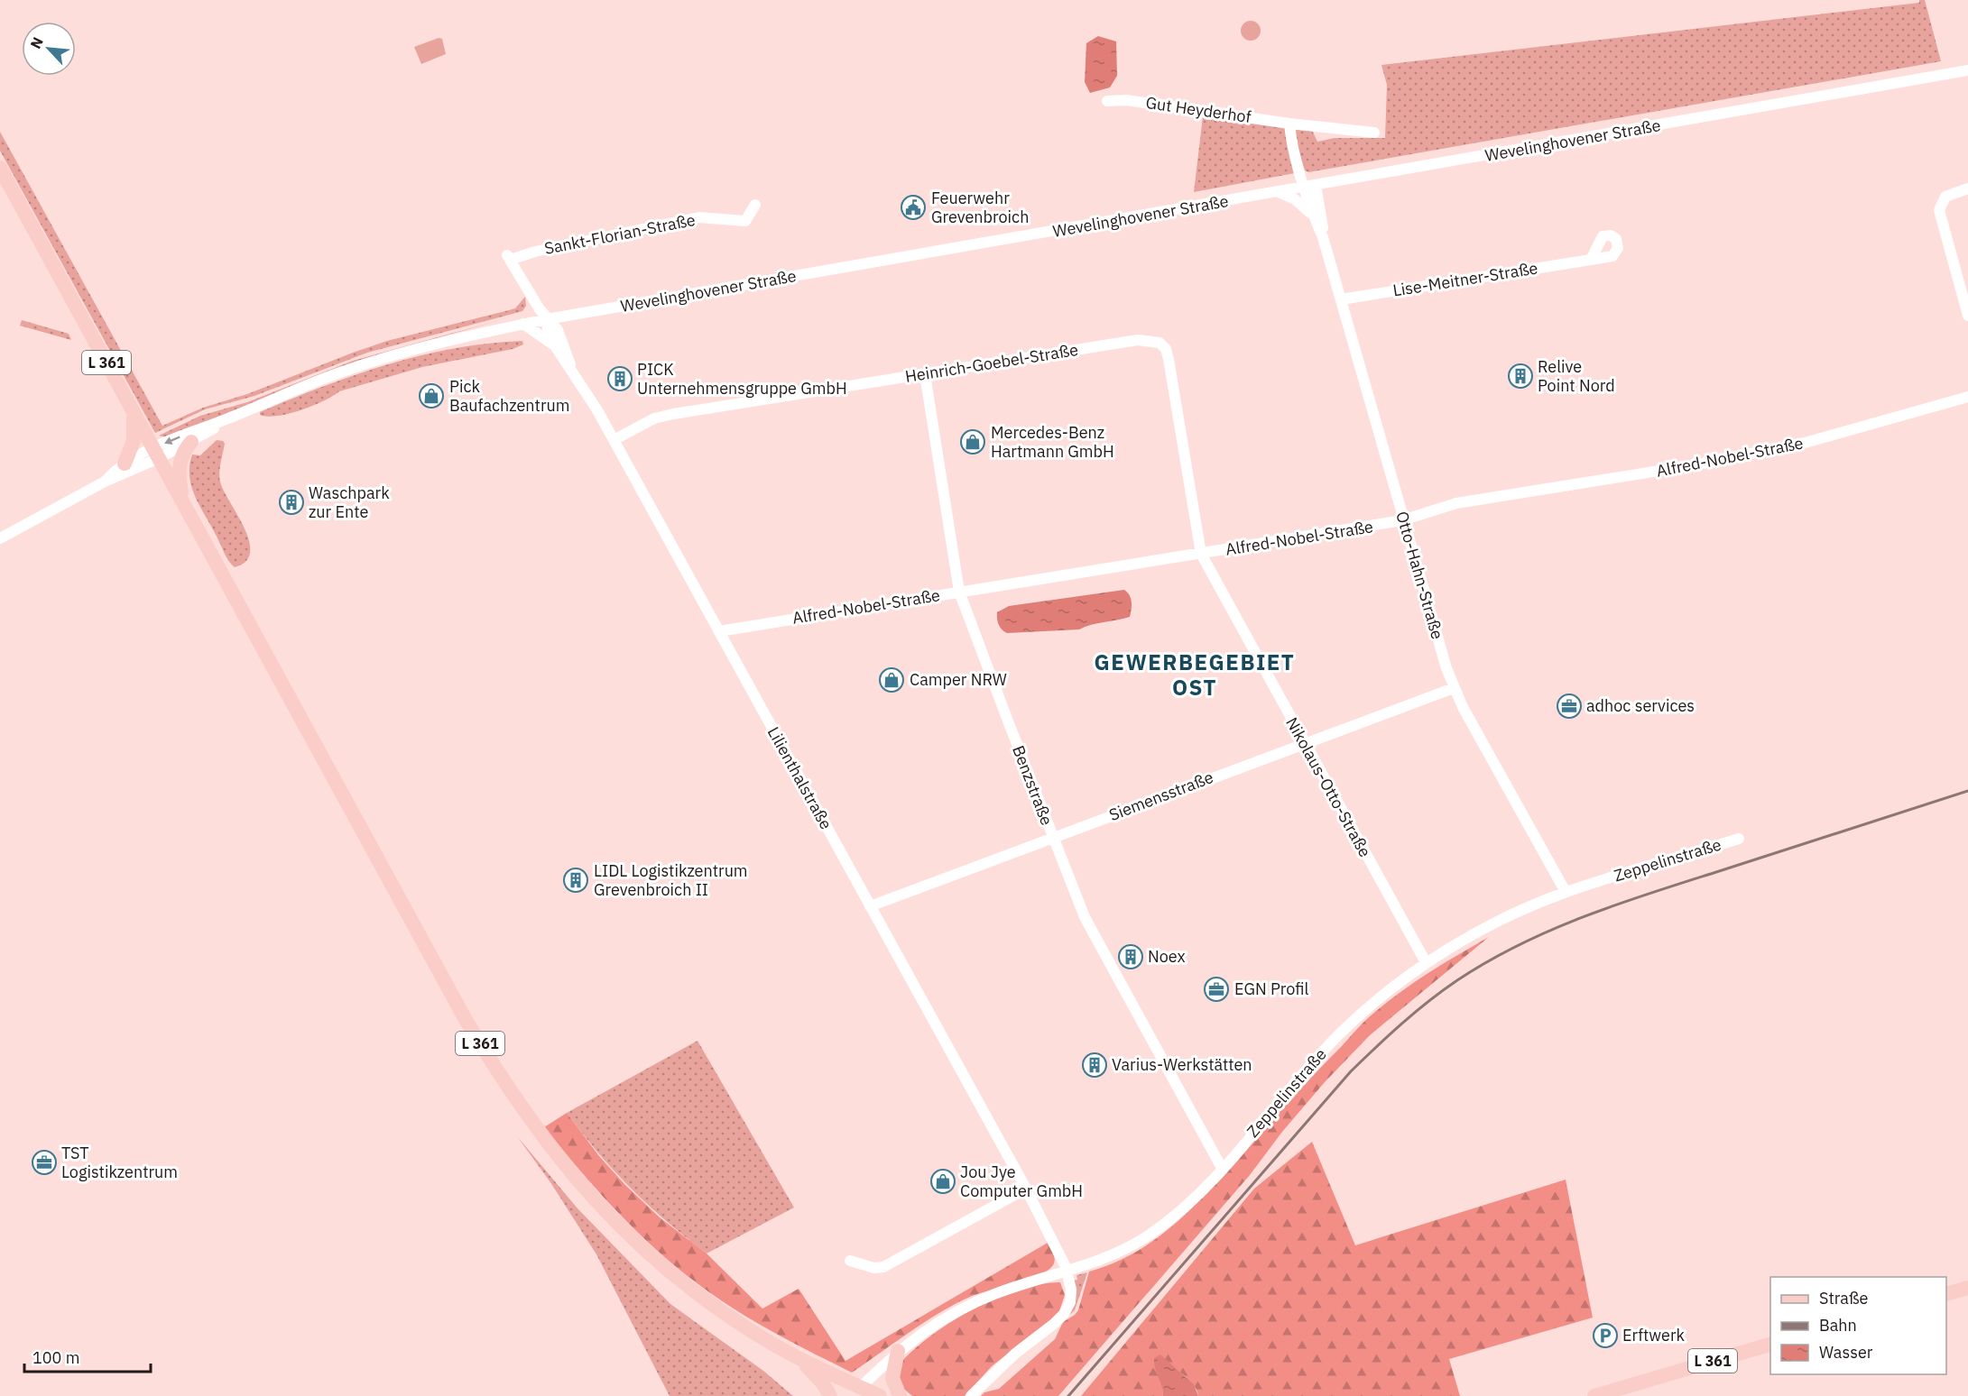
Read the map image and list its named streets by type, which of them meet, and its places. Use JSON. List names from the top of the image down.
{
  "streets": {
    "main road": ["L 361"],
    "street": [
      "Gut Heyderhof",
      "Wevelinghovener Straße",
      "Sankt-Florian-Straße",
      "Lise-Meitner-Straße",
      "Heinrich-Goebel-Straße",
      "Alfred-Nobel-Straße",
      "Otto-Hahn-Straße",
      "Lilienthalstraße",
      "Benzstraße",
      "Nikolaus-Otto-Straße",
      "Siemensstraße",
      "Zeppelinstraße"
    ]
  },
  "crossings": [
    ["Wevelinghovener Straße", "L 361"],
    ["Wevelinghovener Straße", "Otto-Hahn-Straße"],
    ["Wevelinghovener Straße", "Lilienthalstraße"],
    ["Sankt-Florian-Straße", "Lilienthalstraße"],
    ["Lise-Meitner-Straße", "Otto-Hahn-Straße"],
    ["L 361", "Zeppelinstraße"],
    ["Heinrich-Goebel-Straße", "Alfred-Nobel-Straße"],
    ["Heinrich-Goebel-Straße", "Lilienthalstraße"],
    ["Heinrich-Goebel-Straße", "Benzstraße"],
    ["Heinrich-Goebel-Straße", "Nikolaus-Otto-Straße"],
    ["Alfred-Nobel-Straße", "Otto-Hahn-Straße"],
    ["Alfred-Nobel-Straße", "Lilienthalstraße"],
    ["Alfred-Nobel-Straße", "Benzstraße"],
    ["Alfred-Nobel-Straße", "Nikolaus-Otto-Straße"],
    ["Otto-Hahn-Straße", "Siemensstraße"],
    ["Otto-Hahn-Straße", "Zeppelinstraße"],
    ["Lilienthalstraße", "Siemensstraße"],
    ["Lilienthalstraße", "Zeppelinstraße"],
    ["Benzstraße", "Siemensstraße"],
    ["Benzstraße", "Zeppelinstraße"],
    ["Nikolaus-Otto-Straße", "Siemensstraße"],
    ["Nikolaus-Otto-Straße", "Zeppelinstraße"]
  ],
  "districts": ["GEWERBEGEBIET OST"],
  "places": {
    "public building": ["Feuerwehr Grevenbroich"],
    "building": [
      "Relive Point Nord",
      "PICK Unternehmensgruppe GmbH",
      "Waschpark zur Ente",
      "LIDL Logistikzentrum Grevenbroich II",
      "Noex",
      "Varius-Werkstätten"
    ],
    "shop": [
      "Pick Baufachzentrum",
      "Mercedes-Benz Hartmann GmbH",
      "Camper NRW",
      "Jou Jye Computer GmbH"
    ],
    "office": ["adhoc services", "EGN Profil", "TST Logistikzentrum"],
    "parking": ["Erftwerk"]
  },
  "legend": ["Straße", "Bahn", "Wasser"],
  "scale_bar": "100 m",
  "north": "top left"
}
